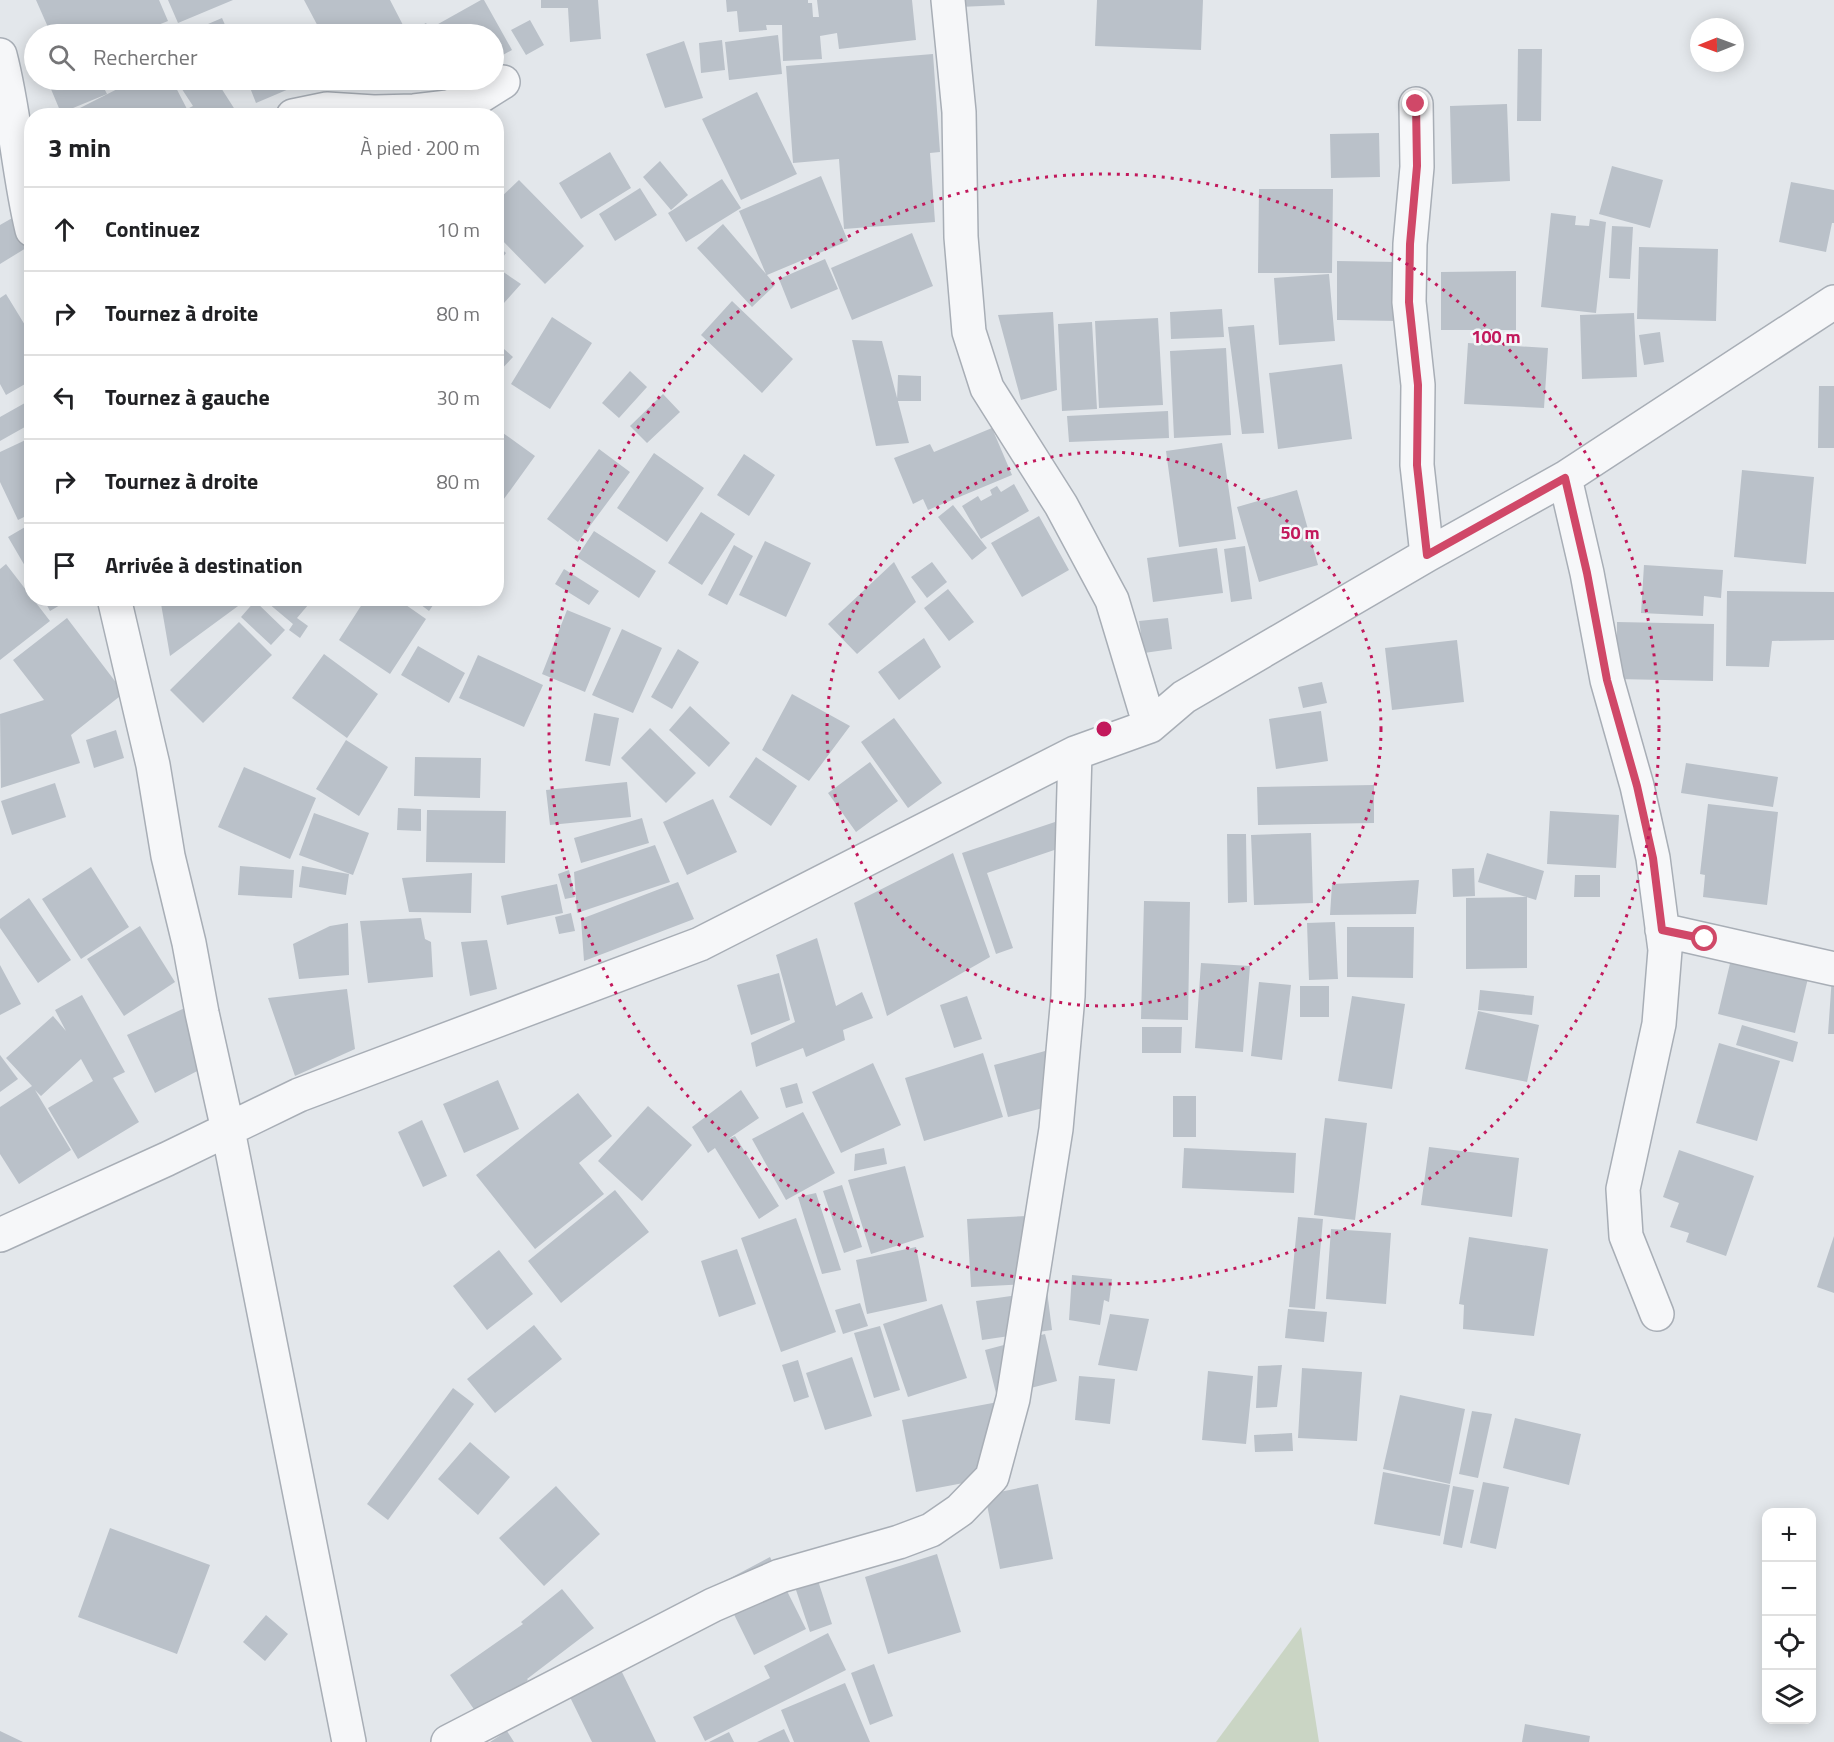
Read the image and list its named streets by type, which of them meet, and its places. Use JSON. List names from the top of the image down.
{
  "north": "left",
  "page": {
    "search": "Rechercher",
    "heading": ["3 min", "À pied · 200 m"],
    "list": [
      ["Continuez", "10 m"],
      ["Tournez à droite", "80 m"],
      ["Tournez à gauche", "30 m"],
      ["Tournez à droite", "80 m"],
      "Arrivée à destination"
    ],
    "map_buttons": ["+", "−"]
  },
  "rings": ["100 m", "50 m"]
}
